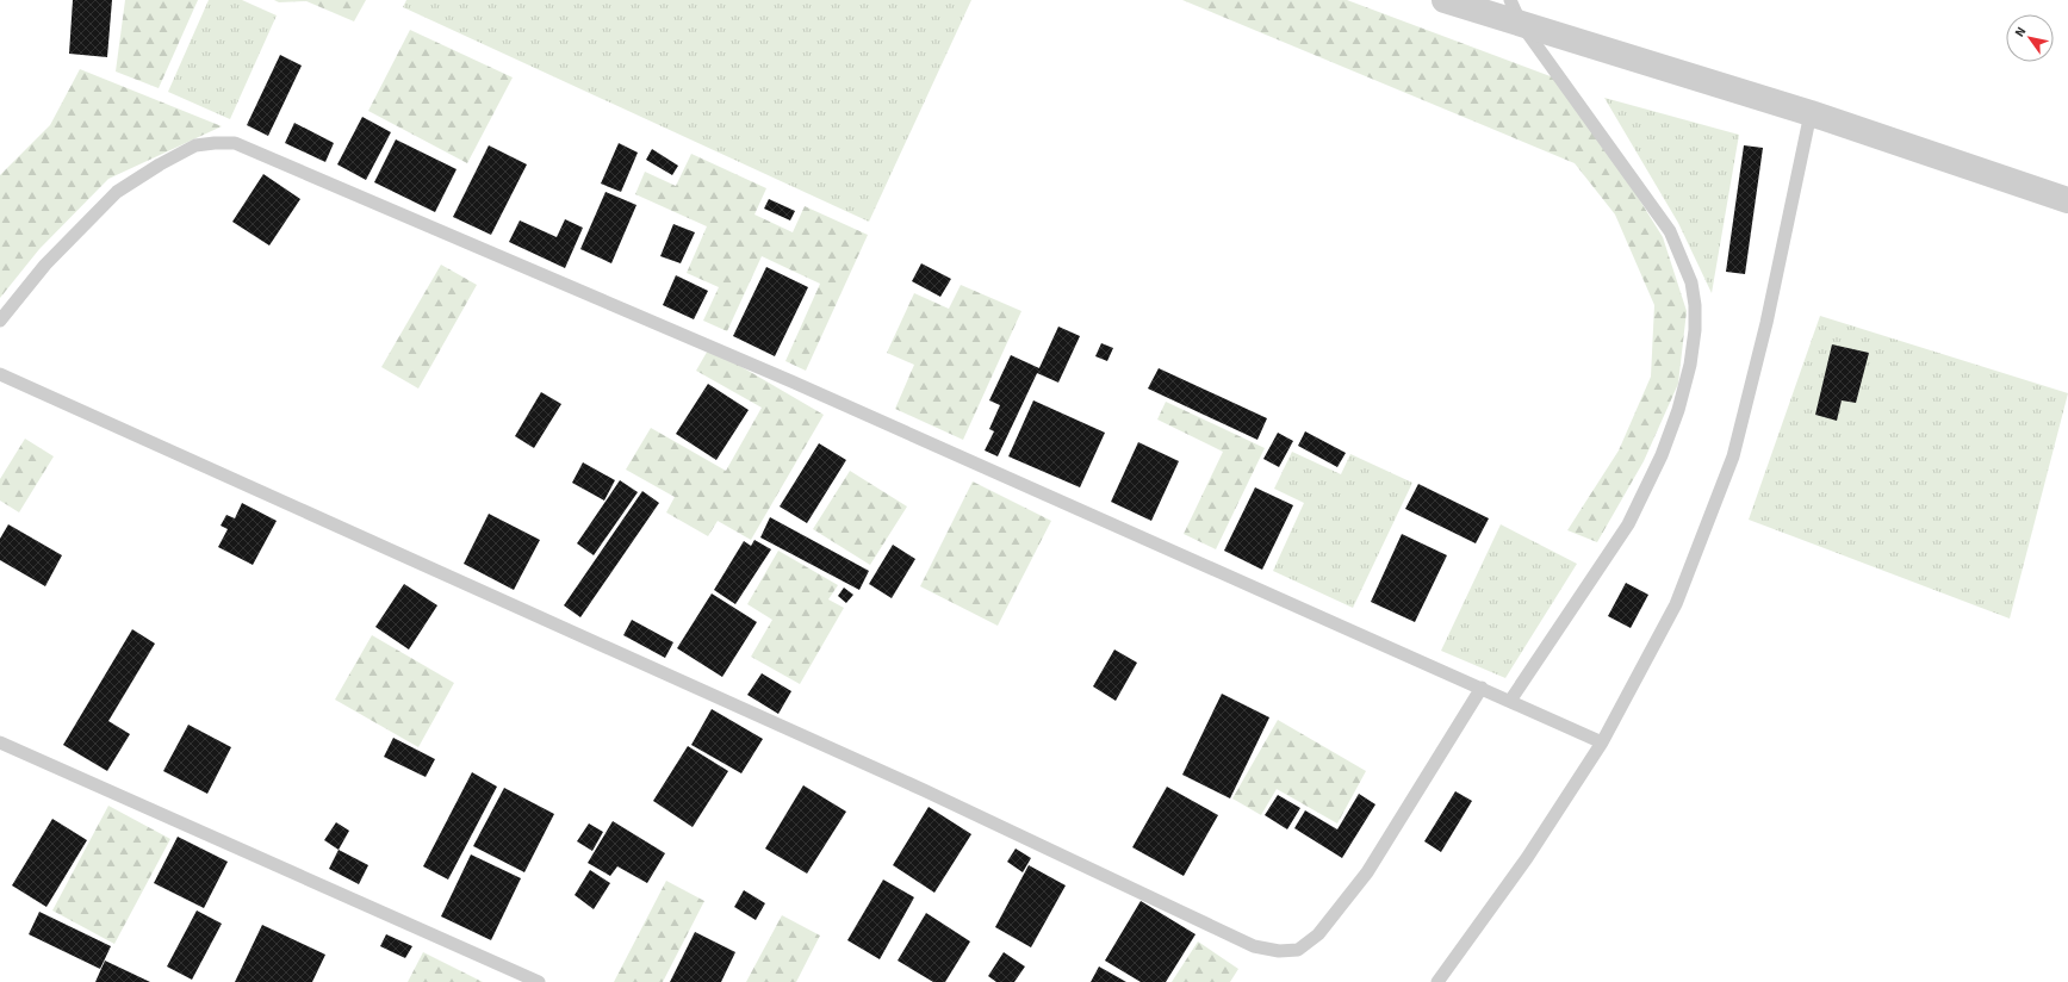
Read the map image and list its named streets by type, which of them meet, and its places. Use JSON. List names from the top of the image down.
{
  "north": "top left"
}
